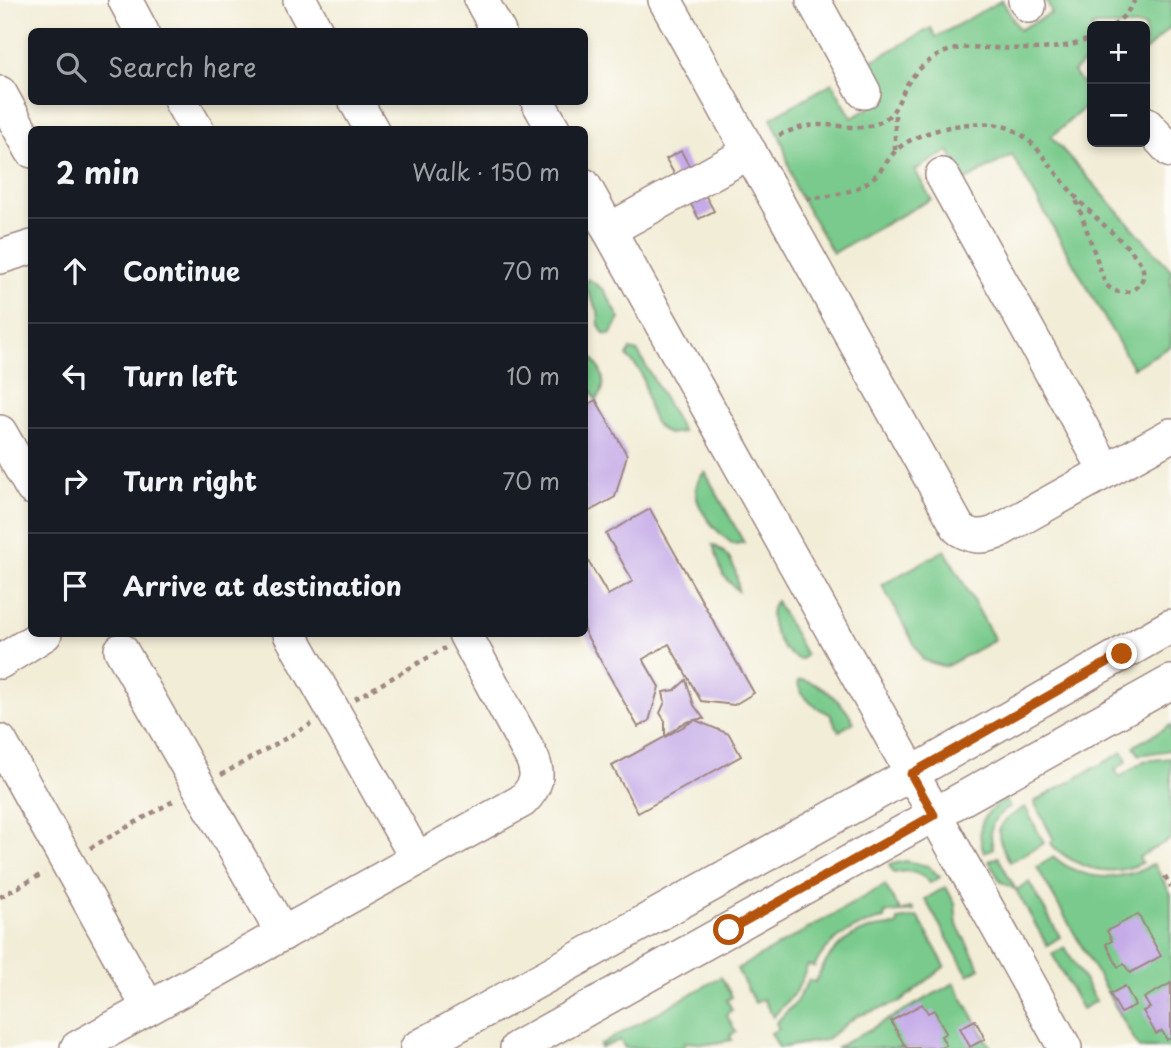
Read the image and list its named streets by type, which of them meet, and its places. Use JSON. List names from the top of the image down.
{
  "page": {
    "map_buttons": ["+", "−"],
    "search": "Search here",
    "heading": ["2 min", "Walk · 150 m"],
    "list": [
      ["Continue", "70 m"],
      ["Turn left", "10 m"],
      ["Turn right", "70 m"],
      "Arrive at destination"
    ]
  }
}
